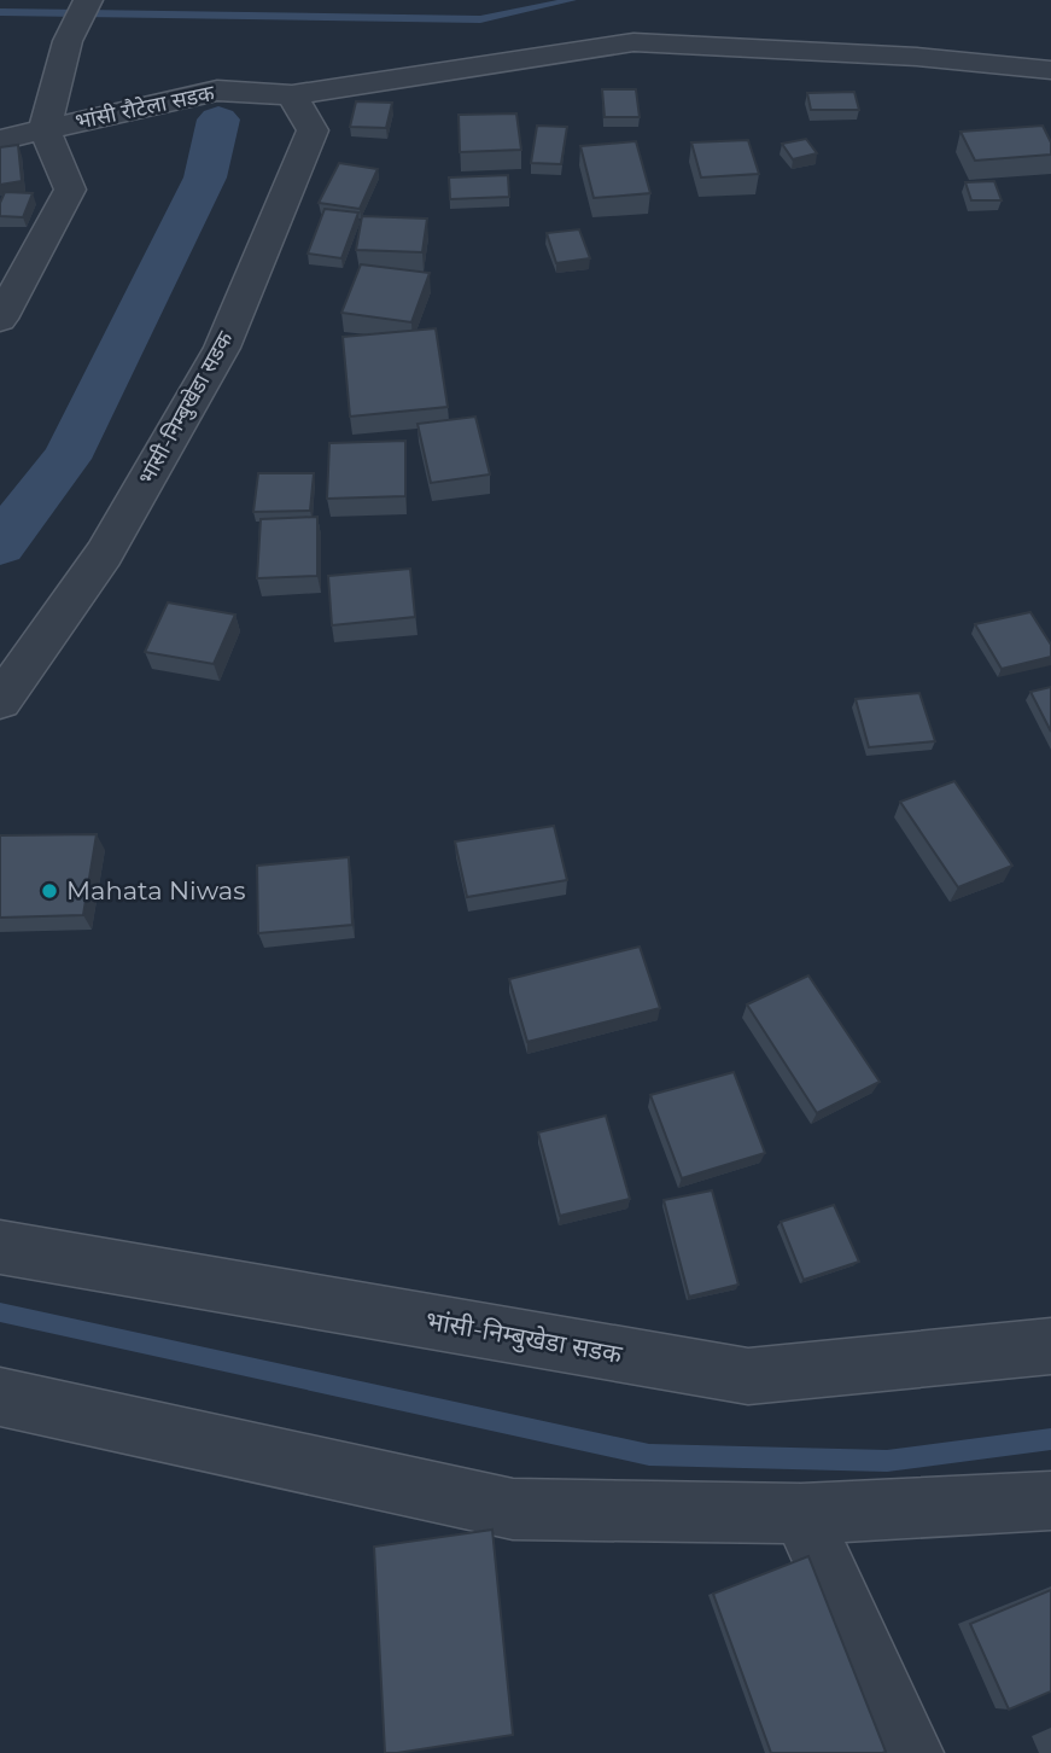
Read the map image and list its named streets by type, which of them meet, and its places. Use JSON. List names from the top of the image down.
{
  "streets": {
    "street": ["भांसी रौटेला सडक", "भांसी-निम्बुखेडा सडक"]
  },
  "crossings": [
    ["भांसी रौटेला सडक", "भांसी-निम्बुखेडा सडक"]
  ],
  "places": ["Mahata Niwas"]
}
